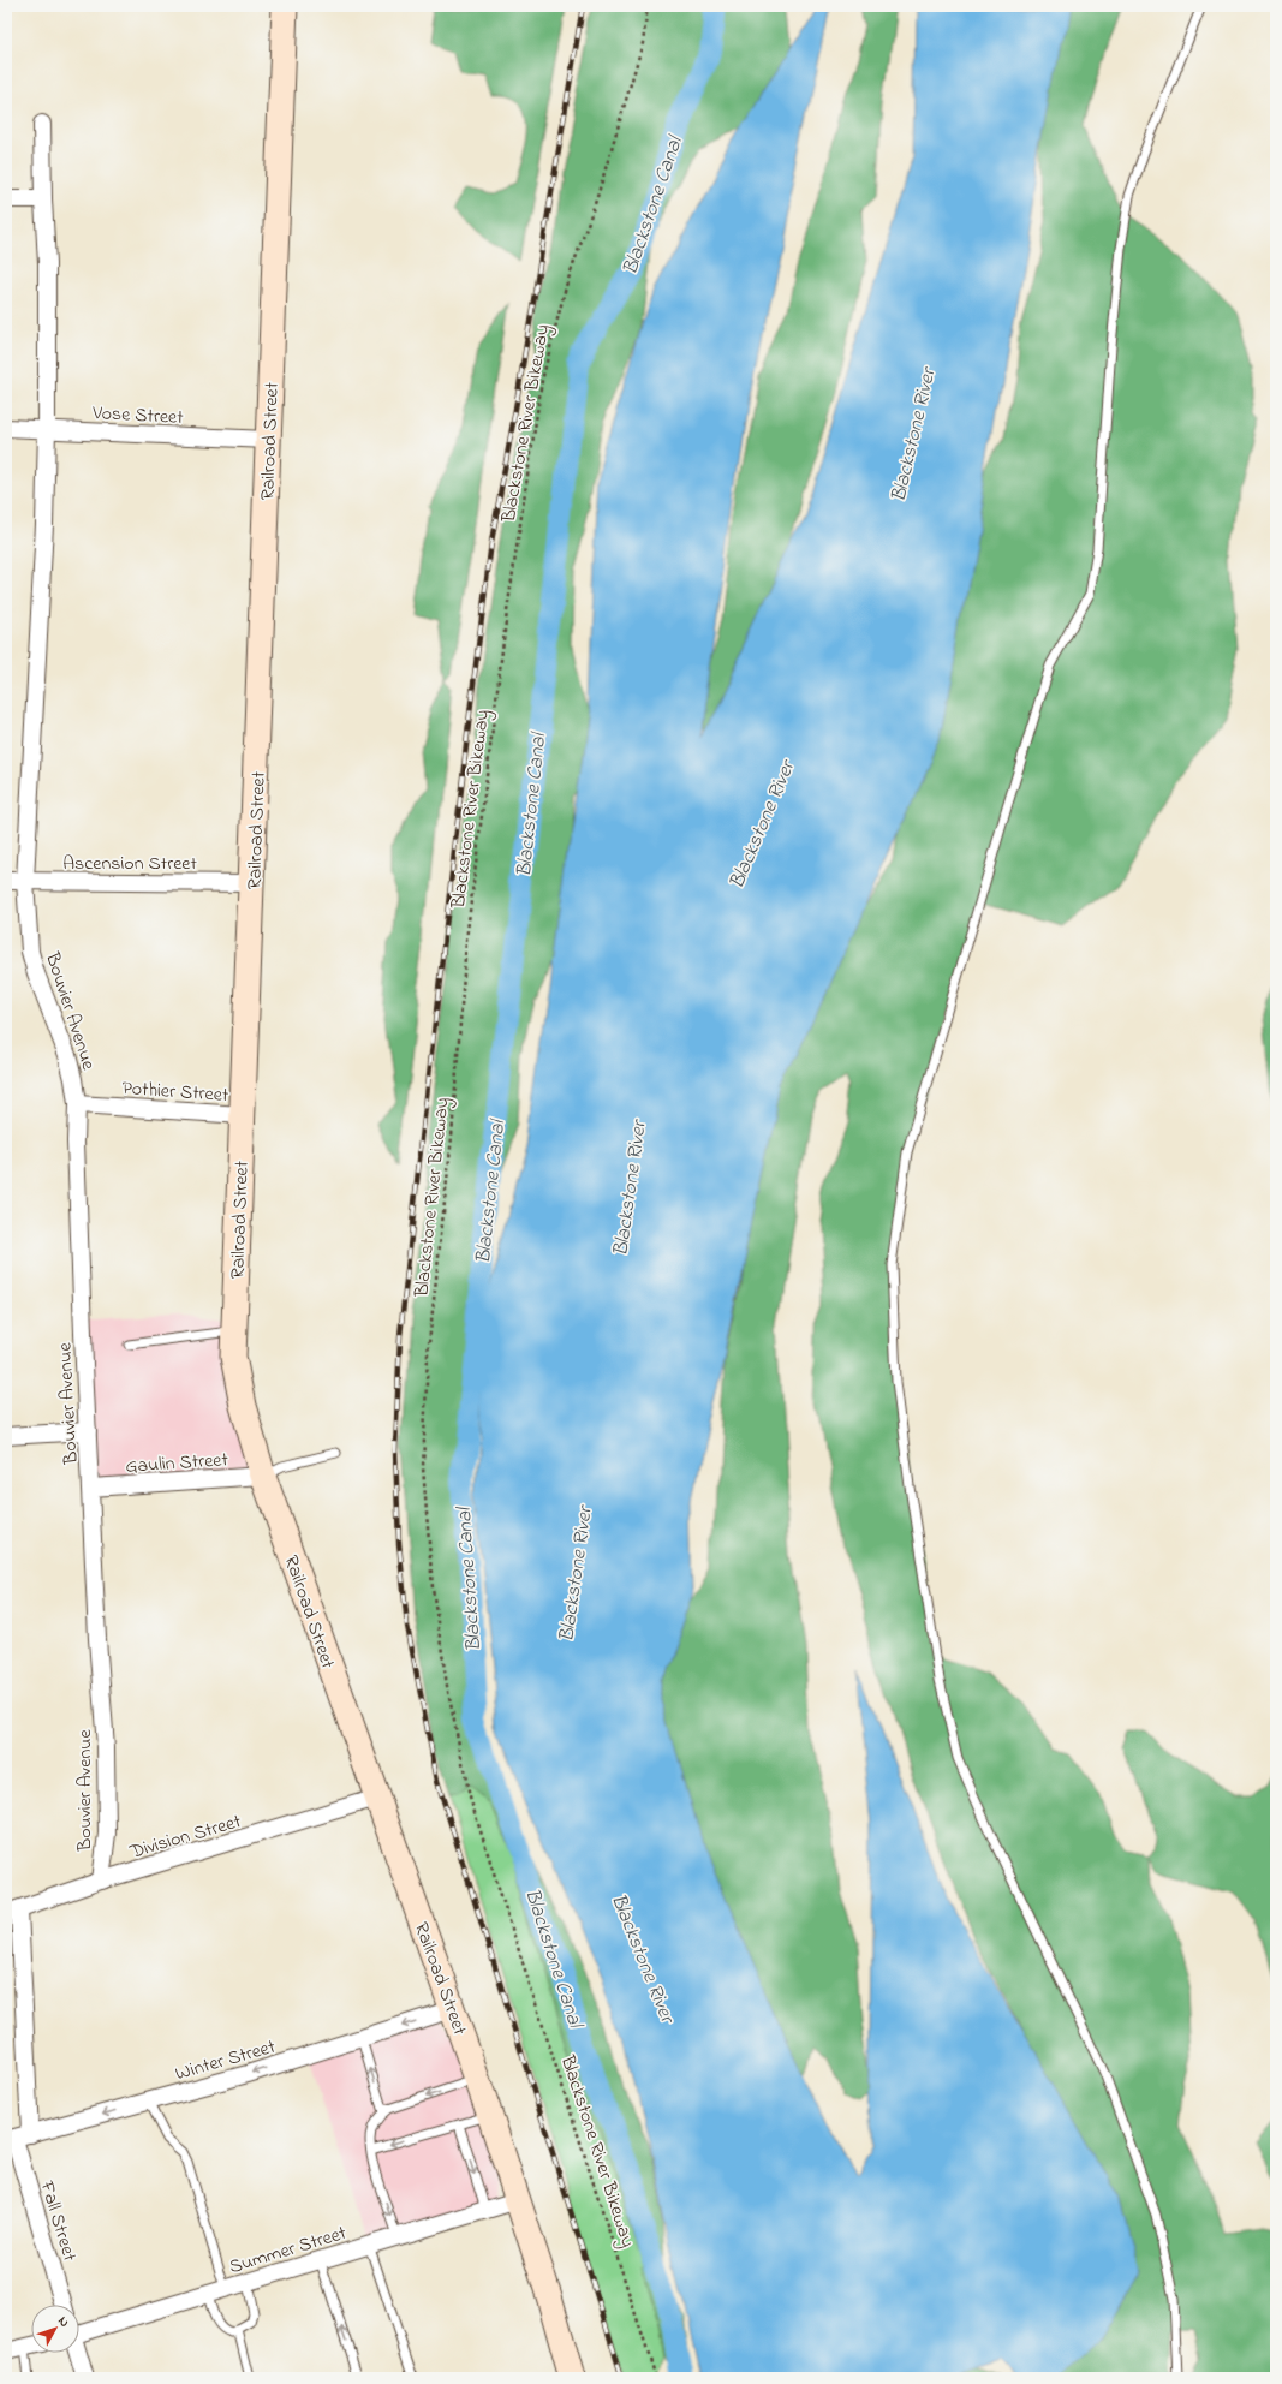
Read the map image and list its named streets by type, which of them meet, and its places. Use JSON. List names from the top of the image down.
{
  "streets": {
    "street": [
      "Vose Street",
      "Railroad Street",
      "Ascension Street",
      "Bouvier Avenue",
      "Pothier Street",
      "Gaulin Street",
      "Division Street",
      "Winter Street",
      "Fall Street",
      "Summer Street"
    ],
    "path": ["Blackstone River Bikeway"]
  },
  "crossings": [
    ["Vose Street", "Railroad Street"],
    ["Vose Street", "Bouvier Avenue"],
    ["Railroad Street", "Ascension Street"],
    ["Railroad Street", "Pothier Street"],
    ["Railroad Street", "Gaulin Street"],
    ["Railroad Street", "Division Street"],
    ["Railroad Street", "Winter Street"],
    ["Railroad Street", "Summer Street"],
    ["Ascension Street", "Bouvier Avenue"],
    ["Bouvier Avenue", "Pothier Street"],
    ["Bouvier Avenue", "Gaulin Street"],
    ["Bouvier Avenue", "Division Street"],
    ["Division Street", "Fall Street"],
    ["Winter Street", "Fall Street"]
  ],
  "one_way": ["Winter Street"],
  "water": ["Blackstone Canal", "Blackstone River"],
  "north": "top right"
}
